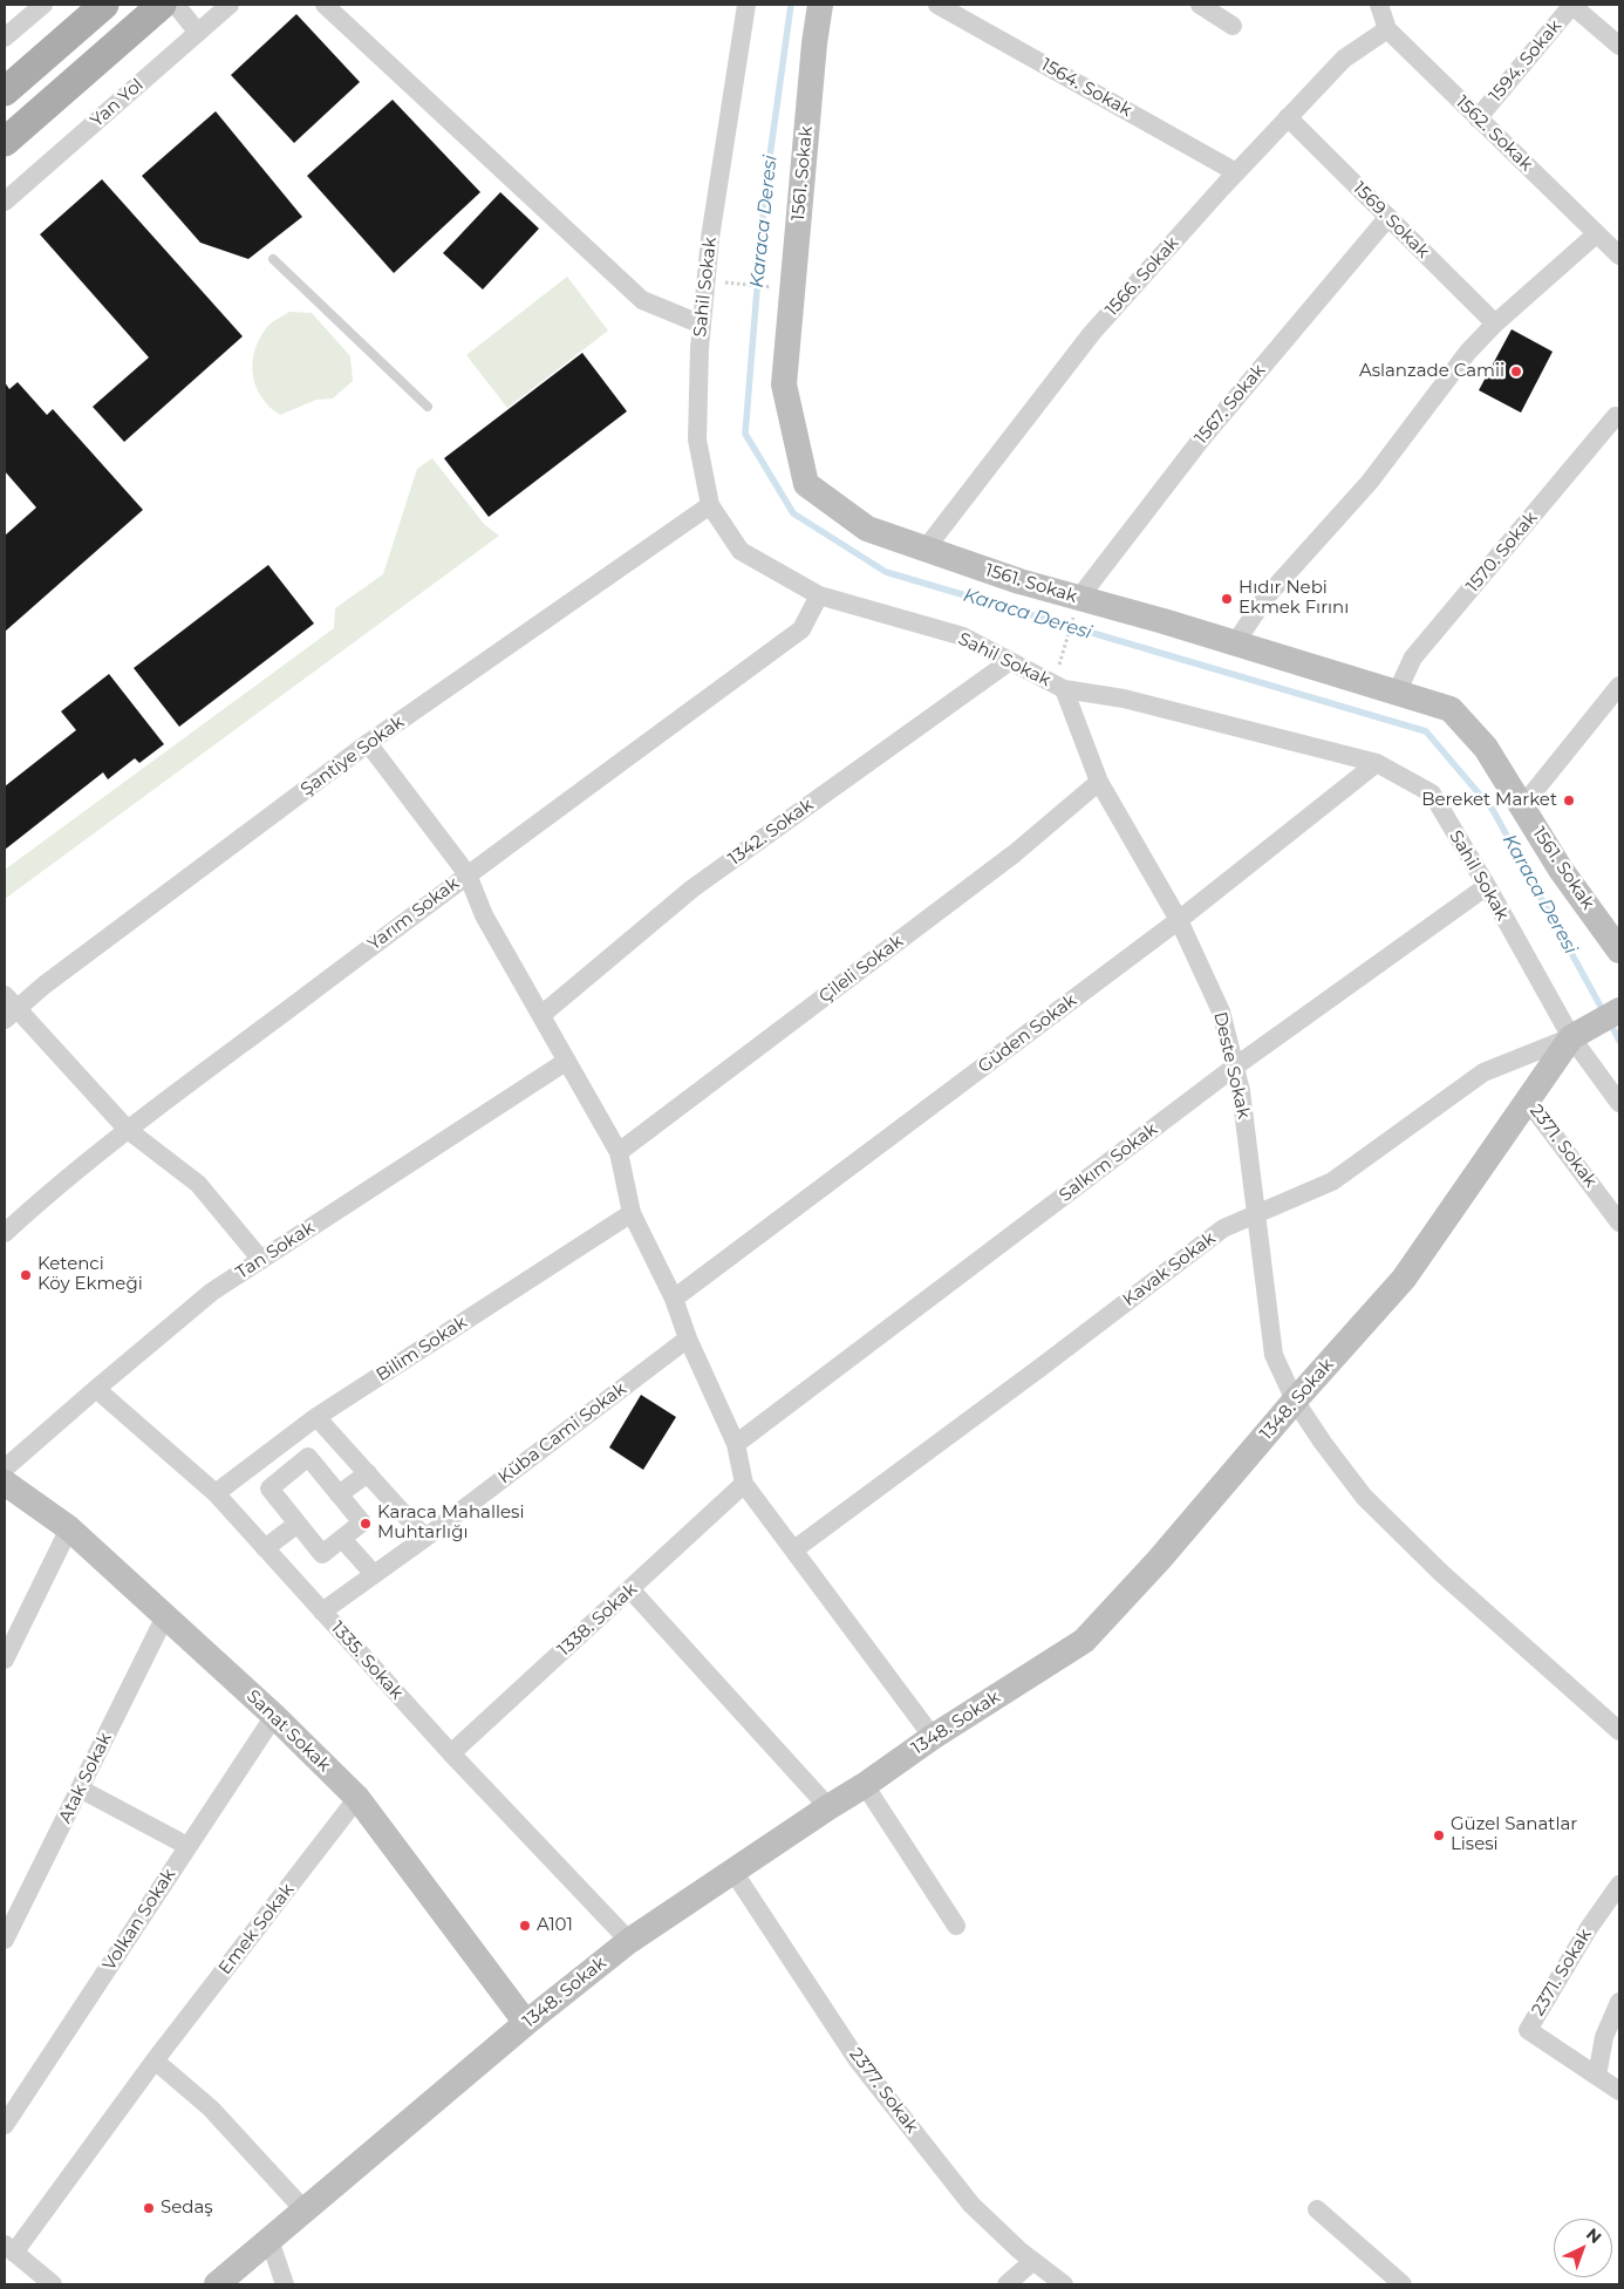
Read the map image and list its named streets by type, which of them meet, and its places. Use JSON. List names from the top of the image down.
{
  "streets": {
    "street": [
      "1594. Sokak",
      "1564. Sokak",
      "Yan Yol",
      "1562. Sokak",
      "1561. Sokak",
      "1569. Sokak",
      "1566. Sokak",
      "Sahil Sokak",
      "1567. Sokak",
      "1570. Sokak",
      "Şantiye Sokak",
      "1342. Sokak",
      "Yarım Sokak",
      "Çileli Sokak",
      "Güden Sokak",
      "Deste Sokak",
      "2371. Sokak",
      "Salkım Sokak",
      "Tan Sokak",
      "Kavak Sokak",
      "Bilim Sokak",
      "1348. Sokak",
      "Küba Cami Sokak",
      "1338. Sokak",
      "1335. Sokak",
      "Sanat Sokak",
      "Atak Sokak",
      "Volkan Sokak",
      "Emek Sokak",
      "2377. Sokak"
    ]
  },
  "crossings": [
    ["1594. Sokak", "1562. Sokak"],
    ["1564. Sokak", "1566. Sokak"],
    ["1562. Sokak", "1566. Sokak"],
    ["1561. Sokak", "1566. Sokak"],
    ["1561. Sokak", "1567. Sokak"],
    ["1561. Sokak", "1570. Sokak"],
    ["1569. Sokak", "1566. Sokak"],
    ["1569. Sokak", "1567. Sokak"],
    ["Sahil Sokak", "Şantiye Sokak"],
    ["Sahil Sokak", "1342. Sokak"],
    ["Sahil Sokak", "Yarım Sokak"],
    ["Sahil Sokak", "Güden Sokak"],
    ["Sahil Sokak", "Deste Sokak"],
    ["Sahil Sokak", "Salkım Sokak"],
    ["Sahil Sokak", "Kavak Sokak"],
    ["Sahil Sokak", "1348. Sokak"],
    ["Çileli Sokak", "Deste Sokak"],
    ["Güden Sokak", "Deste Sokak"],
    ["Deste Sokak", "Salkım Sokak"],
    ["Deste Sokak", "Kavak Sokak"],
    ["Deste Sokak", "1348. Sokak"],
    ["2371. Sokak", "1348. Sokak"],
    ["Tan Sokak", "1335. Sokak"],
    ["Kavak Sokak", "1348. Sokak"],
    ["Bilim Sokak", "1335. Sokak"],
    ["1348. Sokak", "1335. Sokak"],
    ["1348. Sokak", "Sanat Sokak"],
    ["1348. Sokak", "2377. Sokak"],
    ["Küba Cami Sokak", "1335. Sokak"],
    ["1338. Sokak", "1335. Sokak"],
    ["Sanat Sokak", "Atak Sokak"],
    ["Sanat Sokak", "Volkan Sokak"],
    ["Sanat Sokak", "Emek Sokak"]
  ],
  "water": ["Karaca Deresi"],
  "places": [
    "Aslanzade Camii",
    "Hıdır Nebi Ekmek Fırını",
    "Bereket Market",
    "Ketenci Köy Ekmeği",
    "Karaca Mahallesi Muhtarlığı",
    "Güzel Sanatlar Lisesi",
    "A101",
    "Sedaş"
  ],
  "north": "top right"
}
